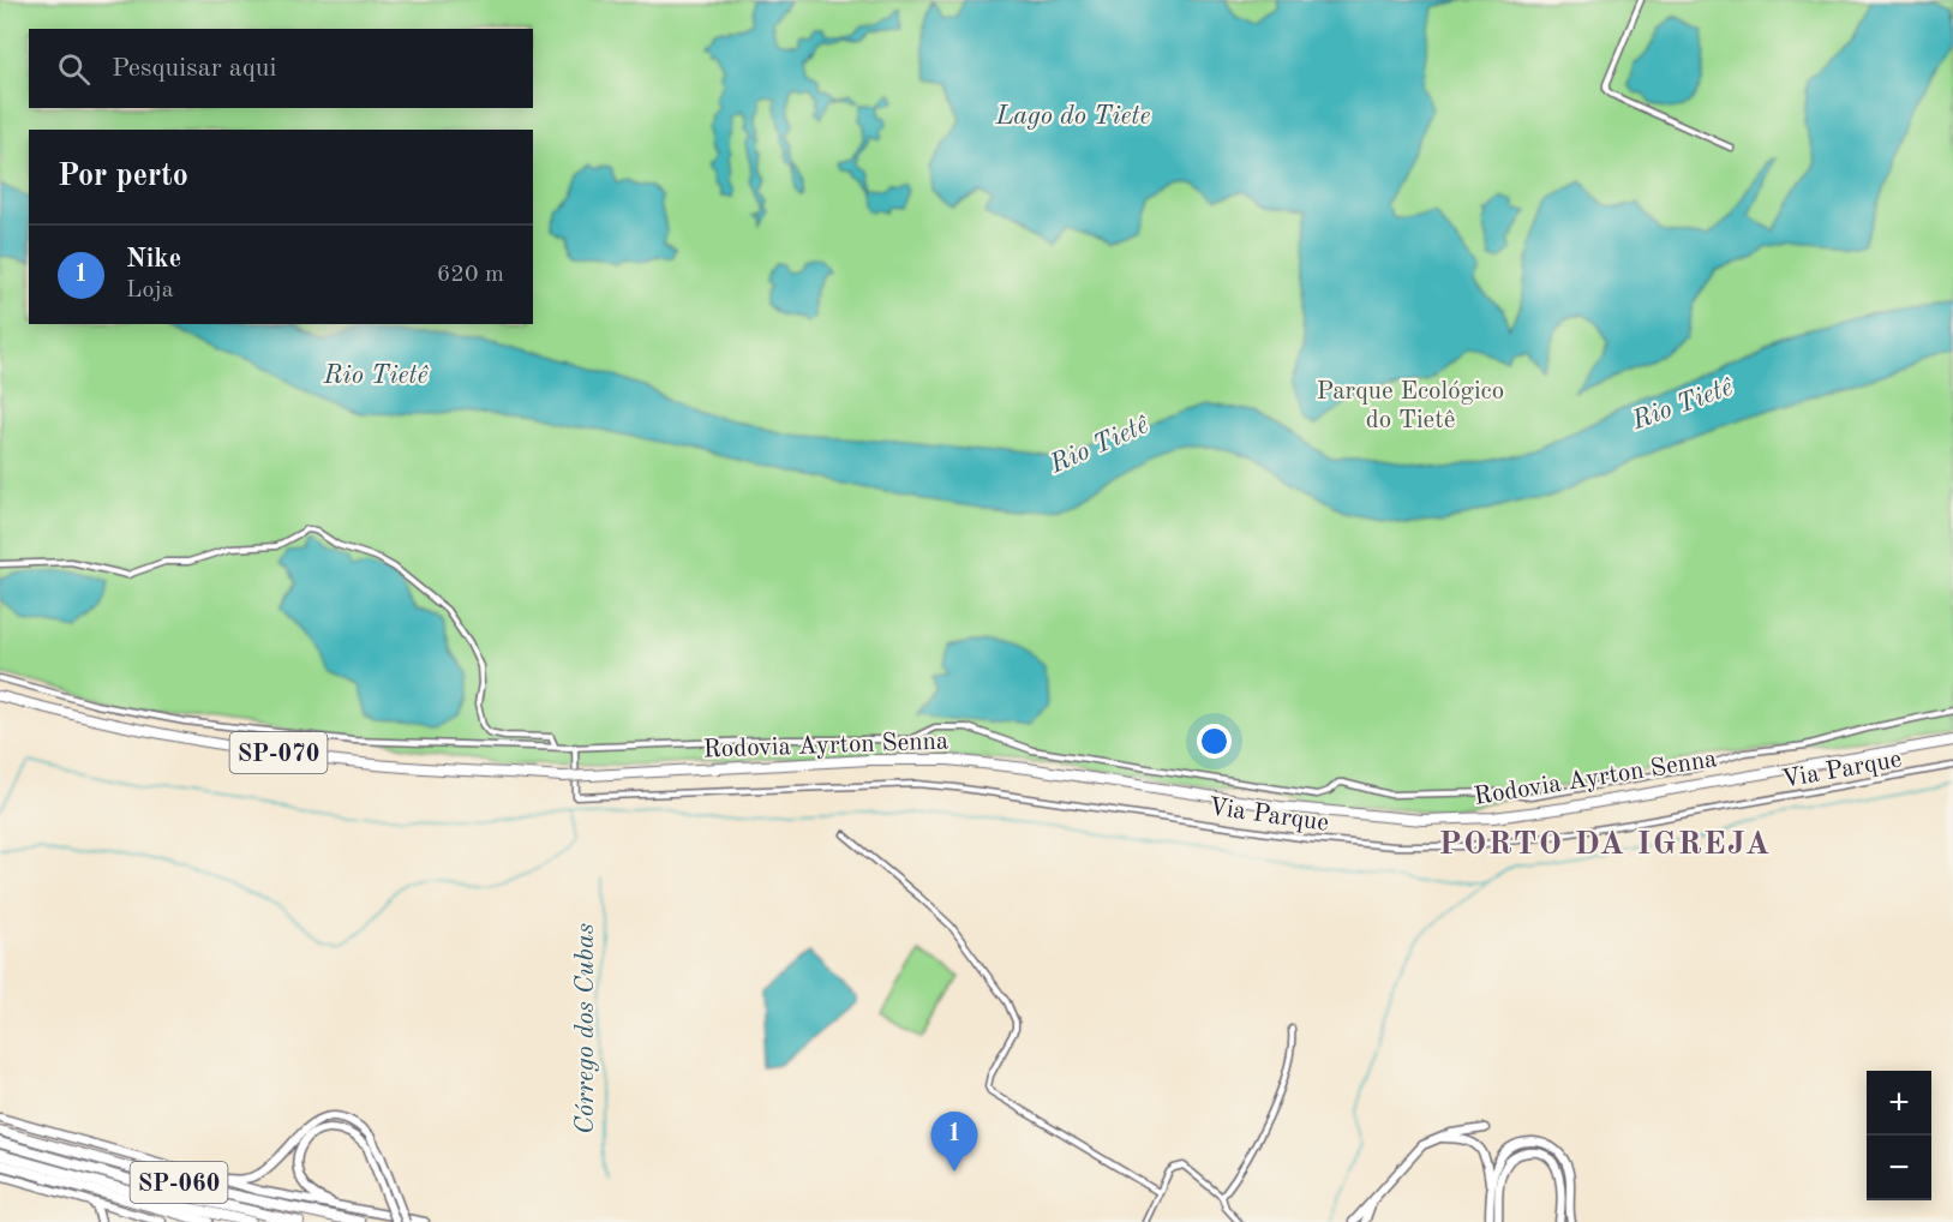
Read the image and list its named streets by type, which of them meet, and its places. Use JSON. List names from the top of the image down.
{
  "streets": {
    "highway": ["Rodovia Ayrton Senna", "SP-070", "SP-060"],
    "street": ["Via Parque"]
  },
  "districts": ["PORTO DA IGREJA"],
  "water": ["Lago do Tiete", "Rio Tietê", "Córrego dos Cubas"],
  "parks": ["Parque Ecológico do Tietê"],
  "page": {
    "search": "Pesquisar aqui",
    "heading": "Por perto",
    "list": [
      {
        "mark": "1",
        "name": "Nike",
        "note": "Loja",
        "value": "620 m"
      }
    ],
    "map_buttons": ["+", "−"],
    "pins": "1"
  }
}
